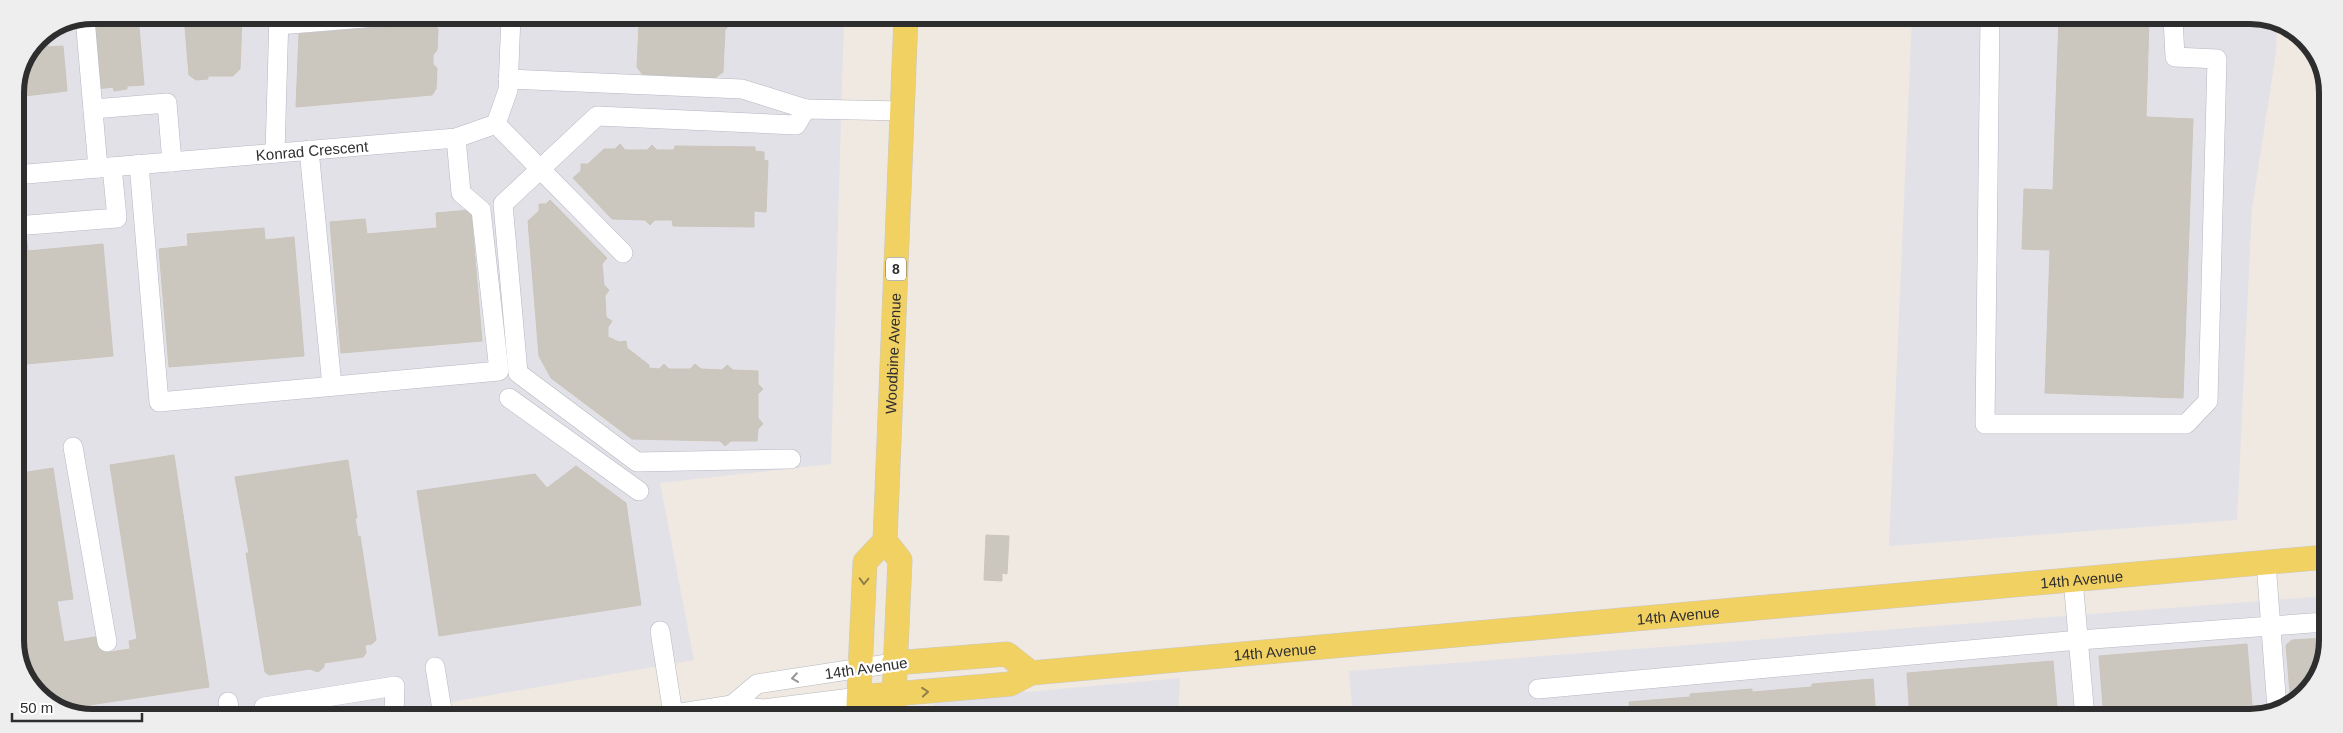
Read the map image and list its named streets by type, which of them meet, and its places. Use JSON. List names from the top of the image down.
{
  "streets": {
    "main road": ["8", "Woodbine Avenue", "14th Avenue"],
    "street": ["Konrad Crescent"]
  },
  "scale_bar": "50 m"
}
